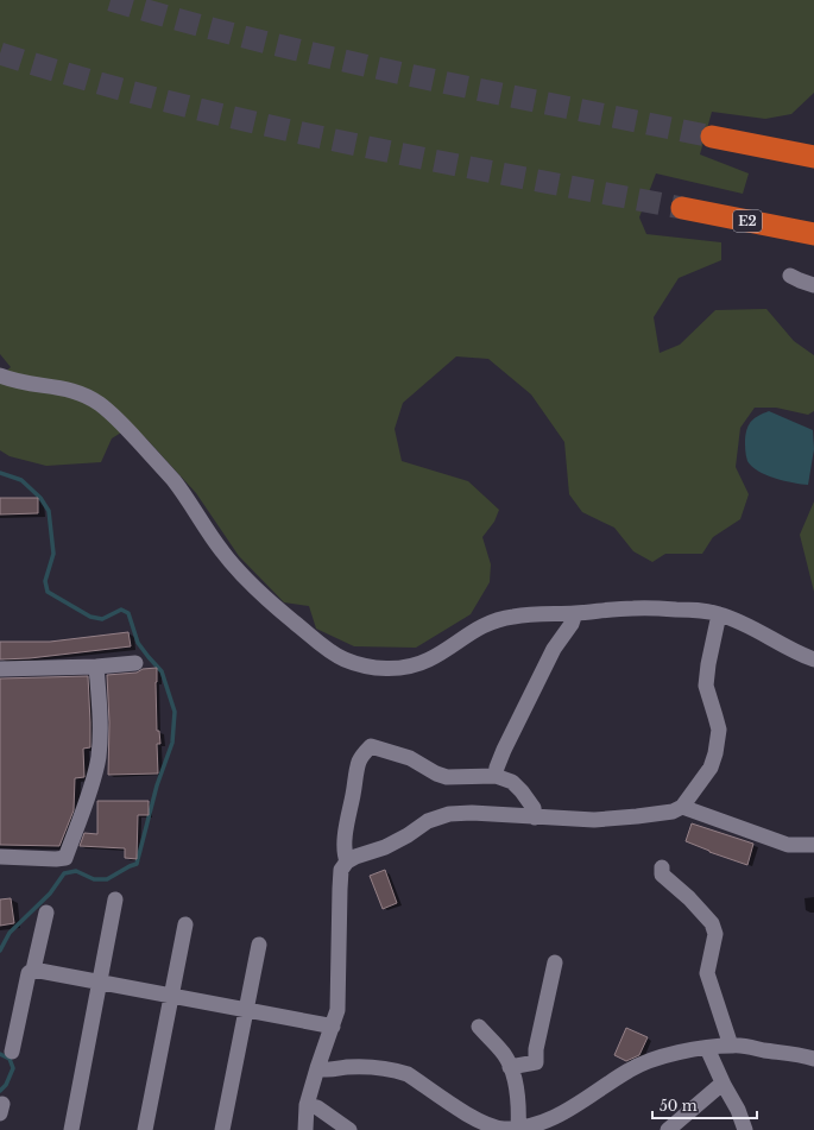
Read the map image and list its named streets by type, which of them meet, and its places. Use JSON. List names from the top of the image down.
{
  "streets": {
    "highway": ["E2"]
  },
  "scale_bar": "50 m"
}
